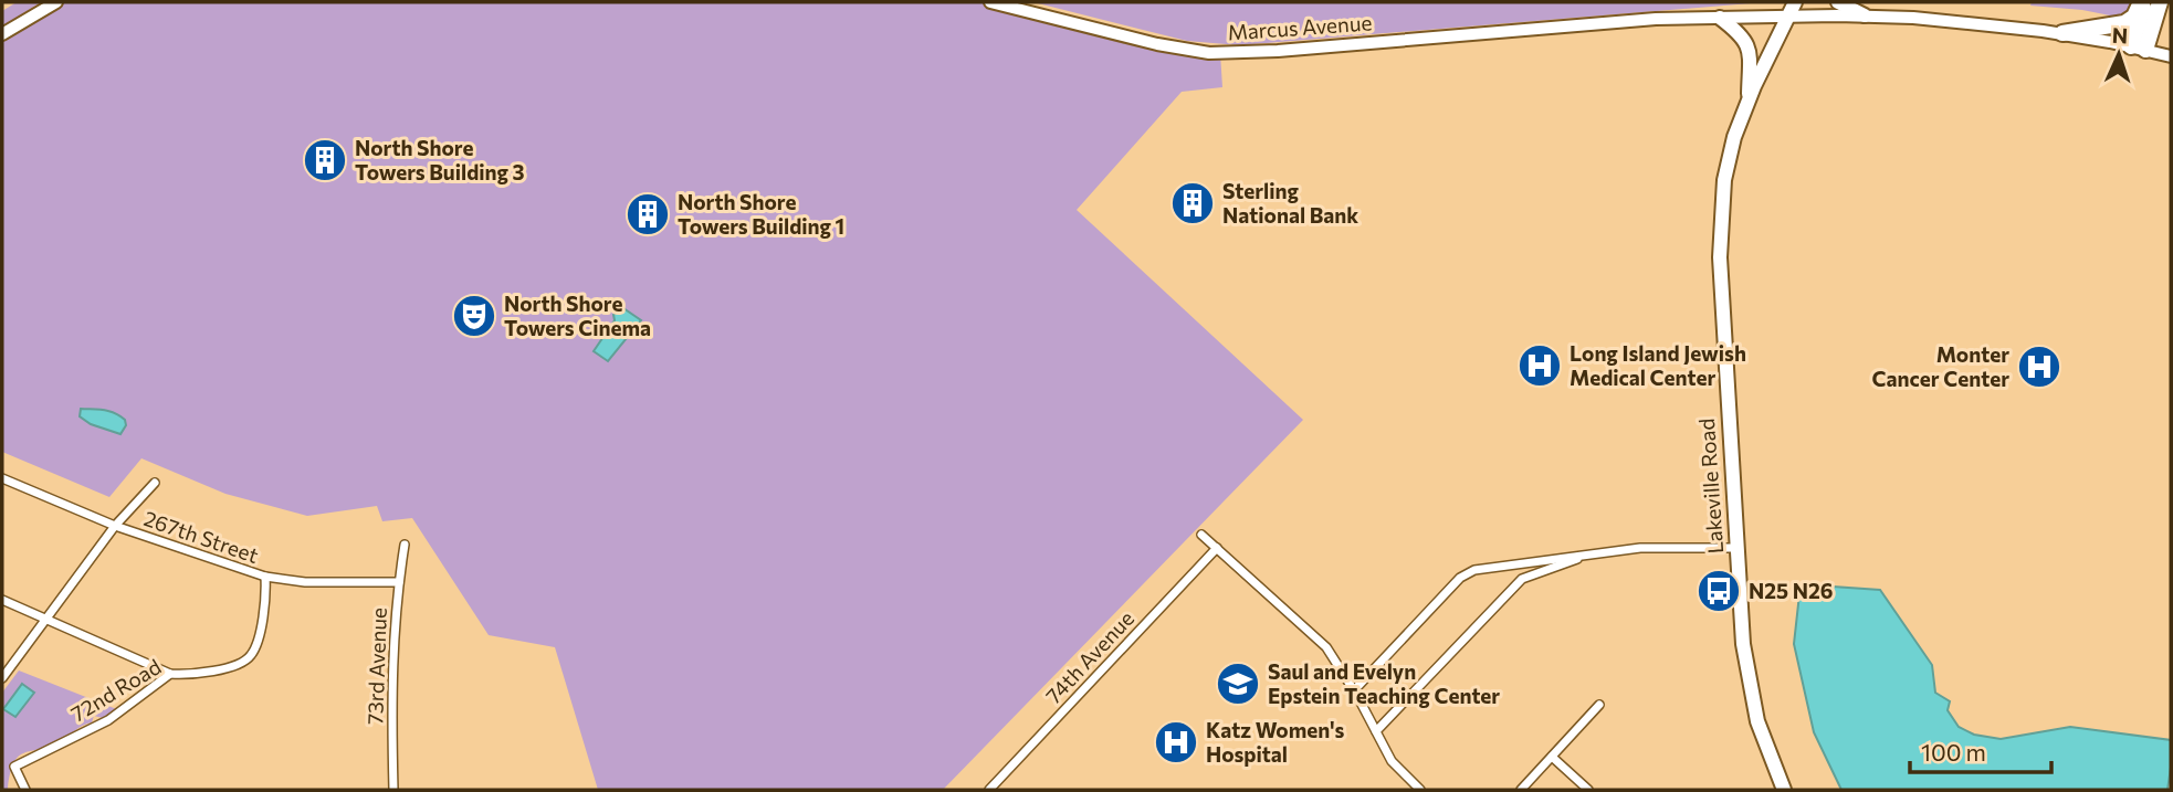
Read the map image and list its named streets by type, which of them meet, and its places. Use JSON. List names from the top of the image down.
{
  "streets": {
    "main road": ["Marcus Avenue", "Lakeville Road"],
    "street": [
      "267th Street",
      "74th Avenue",
      "73rd Avenue",
      "72nd Road"
    ]
  },
  "crossings": [
    ["Marcus Avenue", "Lakeville Road"],
    ["267th Street", "73rd Avenue"],
    ["267th Street", "72nd Road"]
  ],
  "places": {
    "building": ["North Shore Towers Building 3", "Sterling National Bank", "North Shore Towers Building 1"],
    "theatre": ["North Shore Towers Cinema"],
    "hospital": ["Long Island Jewish Medical Center", "Monter Cancer Center", "Katz Women's Hospital"],
    "bus stop": ["N25 N26"],
    "school or university": ["Saul and Evelyn Epstein Teaching Center"]
  },
  "scale_bar": "100 m",
  "north": "top"
}
